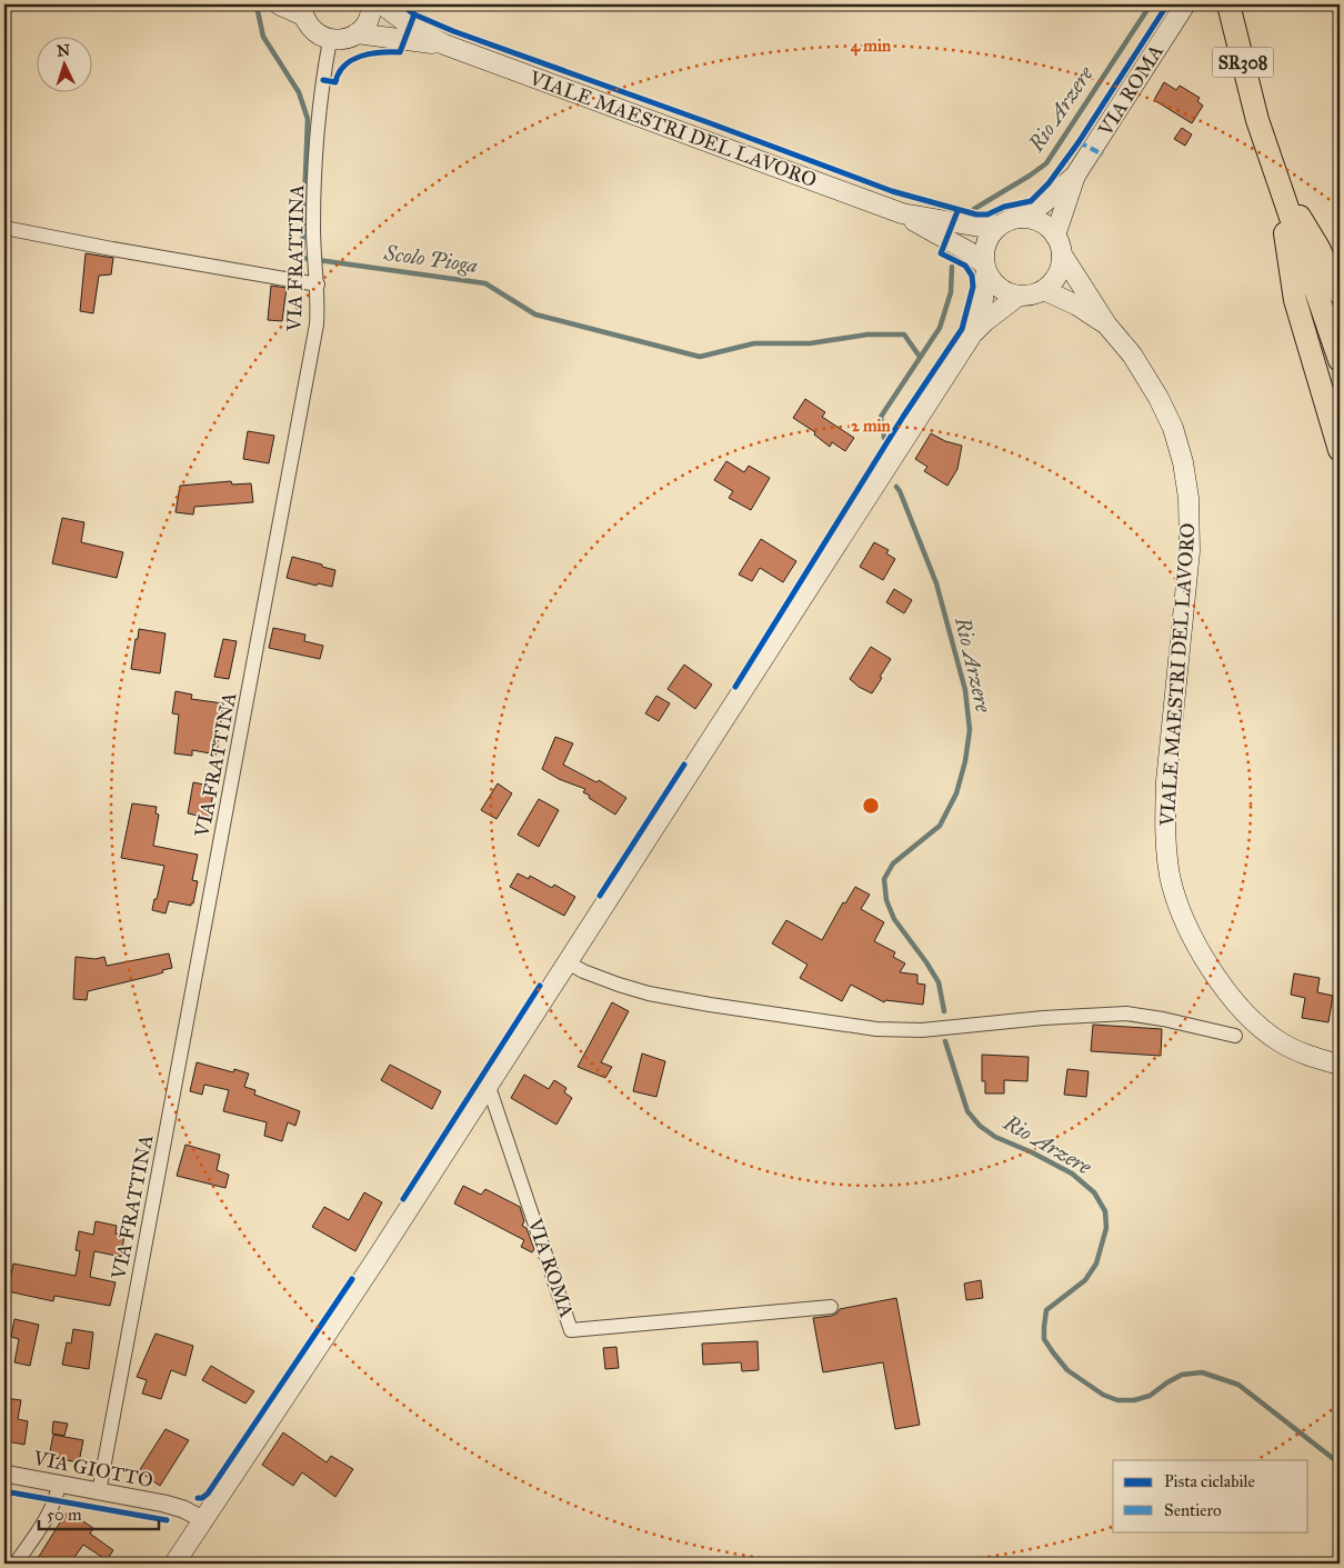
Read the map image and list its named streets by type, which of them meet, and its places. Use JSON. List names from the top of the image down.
{
  "streets": {
    "highway": ["SR308"],
    "main road": ["VIA ROMA", "VIALE MAESTRI DEL LAVORO"],
    "street": ["VIA FRATTINA", "VIA GIOTTO"]
  },
  "crossings": [
    ["VIA ROMA", "VIALE MAESTRI DEL LAVORO"],
    ["VIA FRATTINA", "VIA GIOTTO"]
  ],
  "water": ["Rio Arzere", "Scolo Pioga"],
  "legend": ["Pista ciclabile", "Sentiero"],
  "scale_bar": "50 m",
  "north": "top",
  "rings": ["4 min", "2 min"]
}
